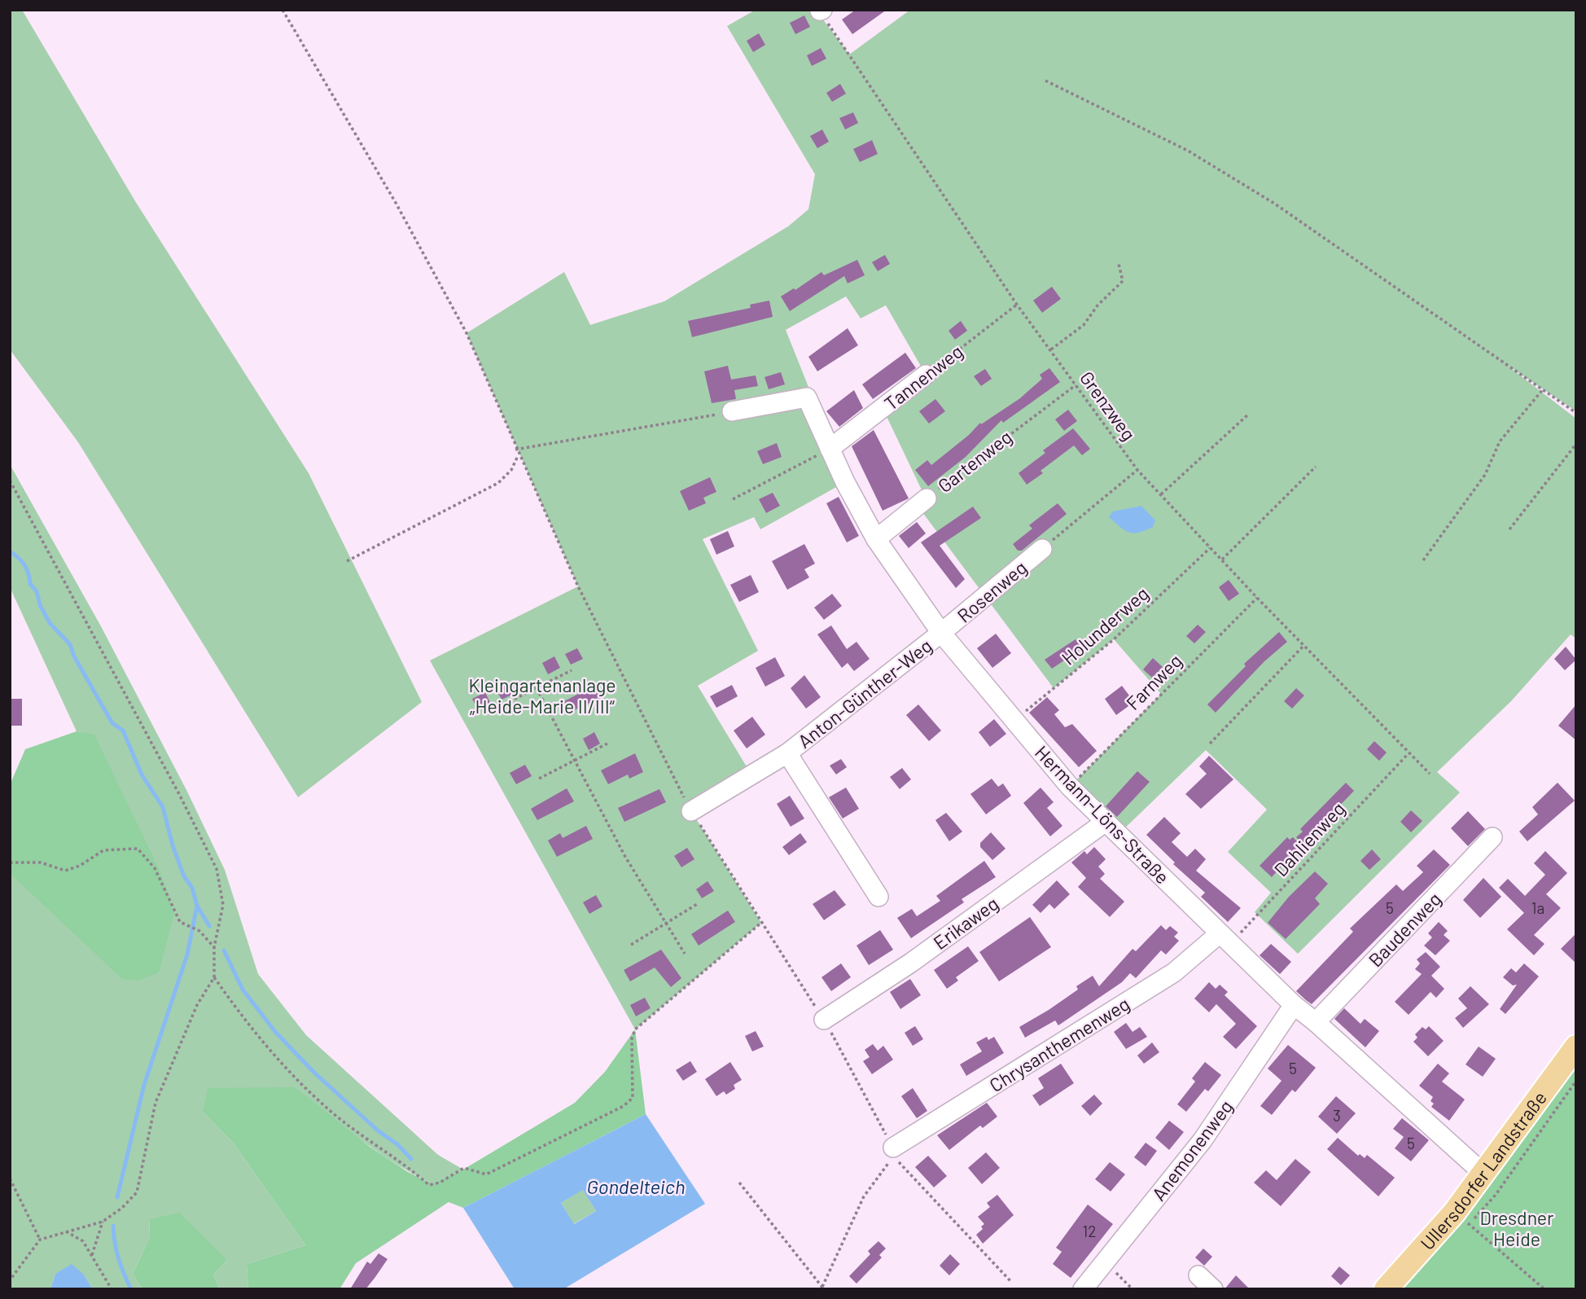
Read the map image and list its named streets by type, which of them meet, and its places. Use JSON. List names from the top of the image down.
{
  "streets": {
    "main road": ["Ullersdorfer Landstraße"],
    "street": [
      "Tannenweg",
      "Gartenweg",
      "Rosenweg",
      "Anton-Günther-Weg",
      "Hermann-Löns-Straße",
      "Erikaweg",
      "Baudenweg",
      "Chrysanthemenweg",
      "Anemonenweg"
    ],
    "path": [
      "Grenzweg",
      "Holunderweg",
      "Farnweg",
      "Dahlienweg"
    ]
  },
  "crossings": [
    ["Tannenweg", "Grenzweg"],
    ["Tannenweg", "Hermann-Löns-Straße"],
    ["Grenzweg", "Gartenweg"],
    ["Grenzweg", "Holunderweg"],
    ["Grenzweg", "Farnweg"],
    ["Grenzweg", "Dahlienweg"],
    ["Gartenweg", "Hermann-Löns-Straße"],
    ["Rosenweg", "Anton-Günther-Weg"],
    ["Rosenweg", "Hermann-Löns-Straße"],
    ["Holunderweg", "Hermann-Löns-Straße"],
    ["Farnweg", "Hermann-Löns-Straße"],
    ["Anton-Günther-Weg", "Hermann-Löns-Straße"],
    ["Hermann-Löns-Straße", "Dahlienweg"],
    ["Hermann-Löns-Straße", "Erikaweg"],
    ["Hermann-Löns-Straße", "Baudenweg"],
    ["Hermann-Löns-Straße", "Chrysanthemenweg"],
    ["Hermann-Löns-Straße", "Anemonenweg"],
    ["Hermann-Löns-Straße", "Ullersdorfer Landstraße"],
    ["Dahlienweg", "Chrysanthemenweg"]
  ],
  "water": ["Gondelteich"],
  "parks": ["Kleingartenanlage „Heide-Marie II/III“", "Dresdner Heide"],
  "house_numbers": [
    "5",
    "1a",
    "5",
    "3",
    "5",
    "12"
  ]
}
